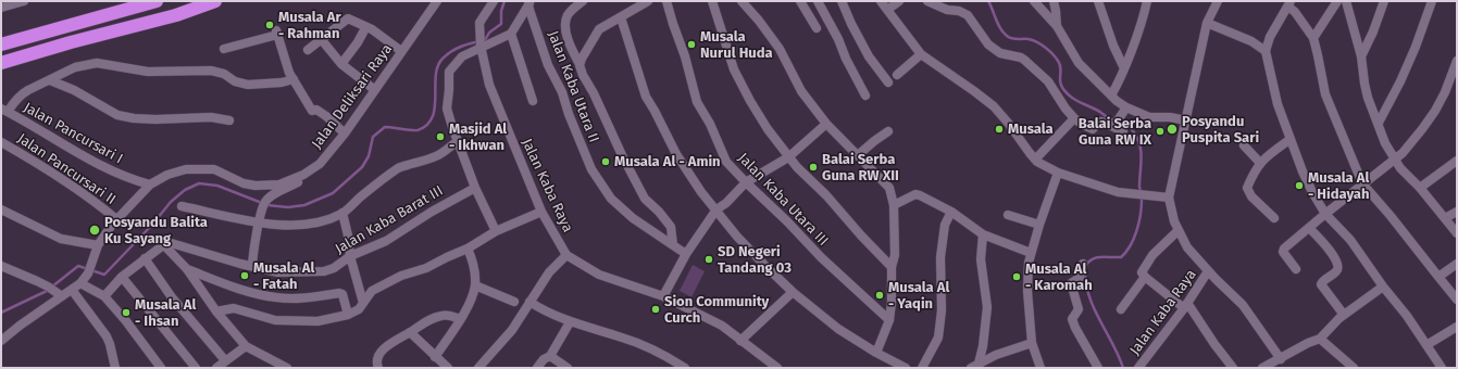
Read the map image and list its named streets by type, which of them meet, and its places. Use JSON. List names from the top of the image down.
{
  "streets": {
    "street": [
      "Jalan Kaba Utara II",
      "Jalan Deliksari Raya",
      "Jalan Pancursari I",
      "Jalan Pancursari II",
      "Jalan Kaba Raya",
      "Jalan Kaba Utara III",
      "Jalan Kaba Barat III"
    ]
  },
  "crossings": [
    ["Jalan Deliksari Raya", "Jalan Pancursari I"],
    ["Jalan Deliksari Raya", "Jalan Pancursari II"]
  ],
  "places": [
    "Musala Ar - Rahman",
    "Musala Nurul Huda",
    "Musala",
    "Posyandu Puspita Sari",
    "Balai Serba Guna RW IX",
    "Masjid Al - Ikhwan",
    "Musala Al - Amin",
    "Balai Serba Guna RW XII",
    "Musala Al - Hidayah",
    "Posyandu Balita Ku Sayang",
    "SD Negeri Tandang 03",
    "Musala Al - Fatah",
    "Musala Al - Karomah",
    "Musala Al - Yaqin",
    "Sion Community Curch",
    "Musala Al - Ihsan"
  ]
}
